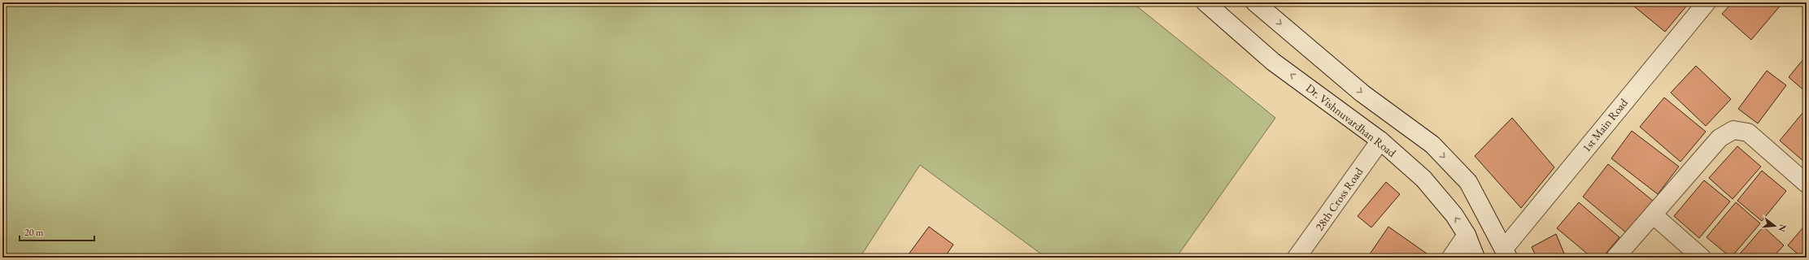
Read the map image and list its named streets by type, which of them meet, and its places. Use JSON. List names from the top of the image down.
{
  "streets": {
    "street": ["Dr. Vishnuvardhan Road", "1st Main Road", "28th Cross Road"]
  },
  "crossings": [
    ["Dr. Vishnuvardhan Road", "28th Cross Road"]
  ],
  "scale_bar": "20 m",
  "north": "right"
}
